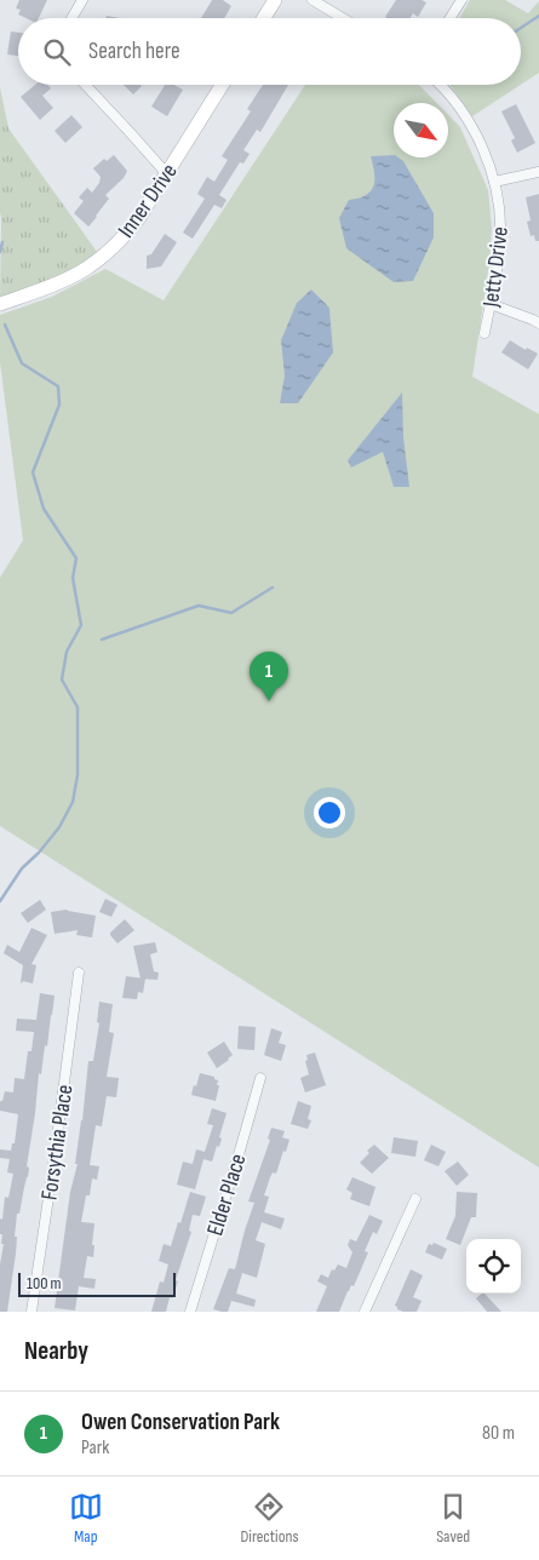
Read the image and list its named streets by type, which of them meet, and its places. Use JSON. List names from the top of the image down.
{
  "streets": {
    "street": [
      "Inner Drive",
      "Jetty Drive",
      "Forsythia Place",
      "Elder Place"
    ]
  },
  "scale_bar": "100 m",
  "north": "bottom right",
  "page": {
    "search": "Search here",
    "pins": "1",
    "scale": "100 m",
    "heading": "Nearby",
    "list": [
      {
        "mark": "1",
        "name": "Owen Conservation Park",
        "note": "Park",
        "value": "80 m"
      }
    ],
    "nav": ["Map", "Directions", "Saved"]
  }
}
